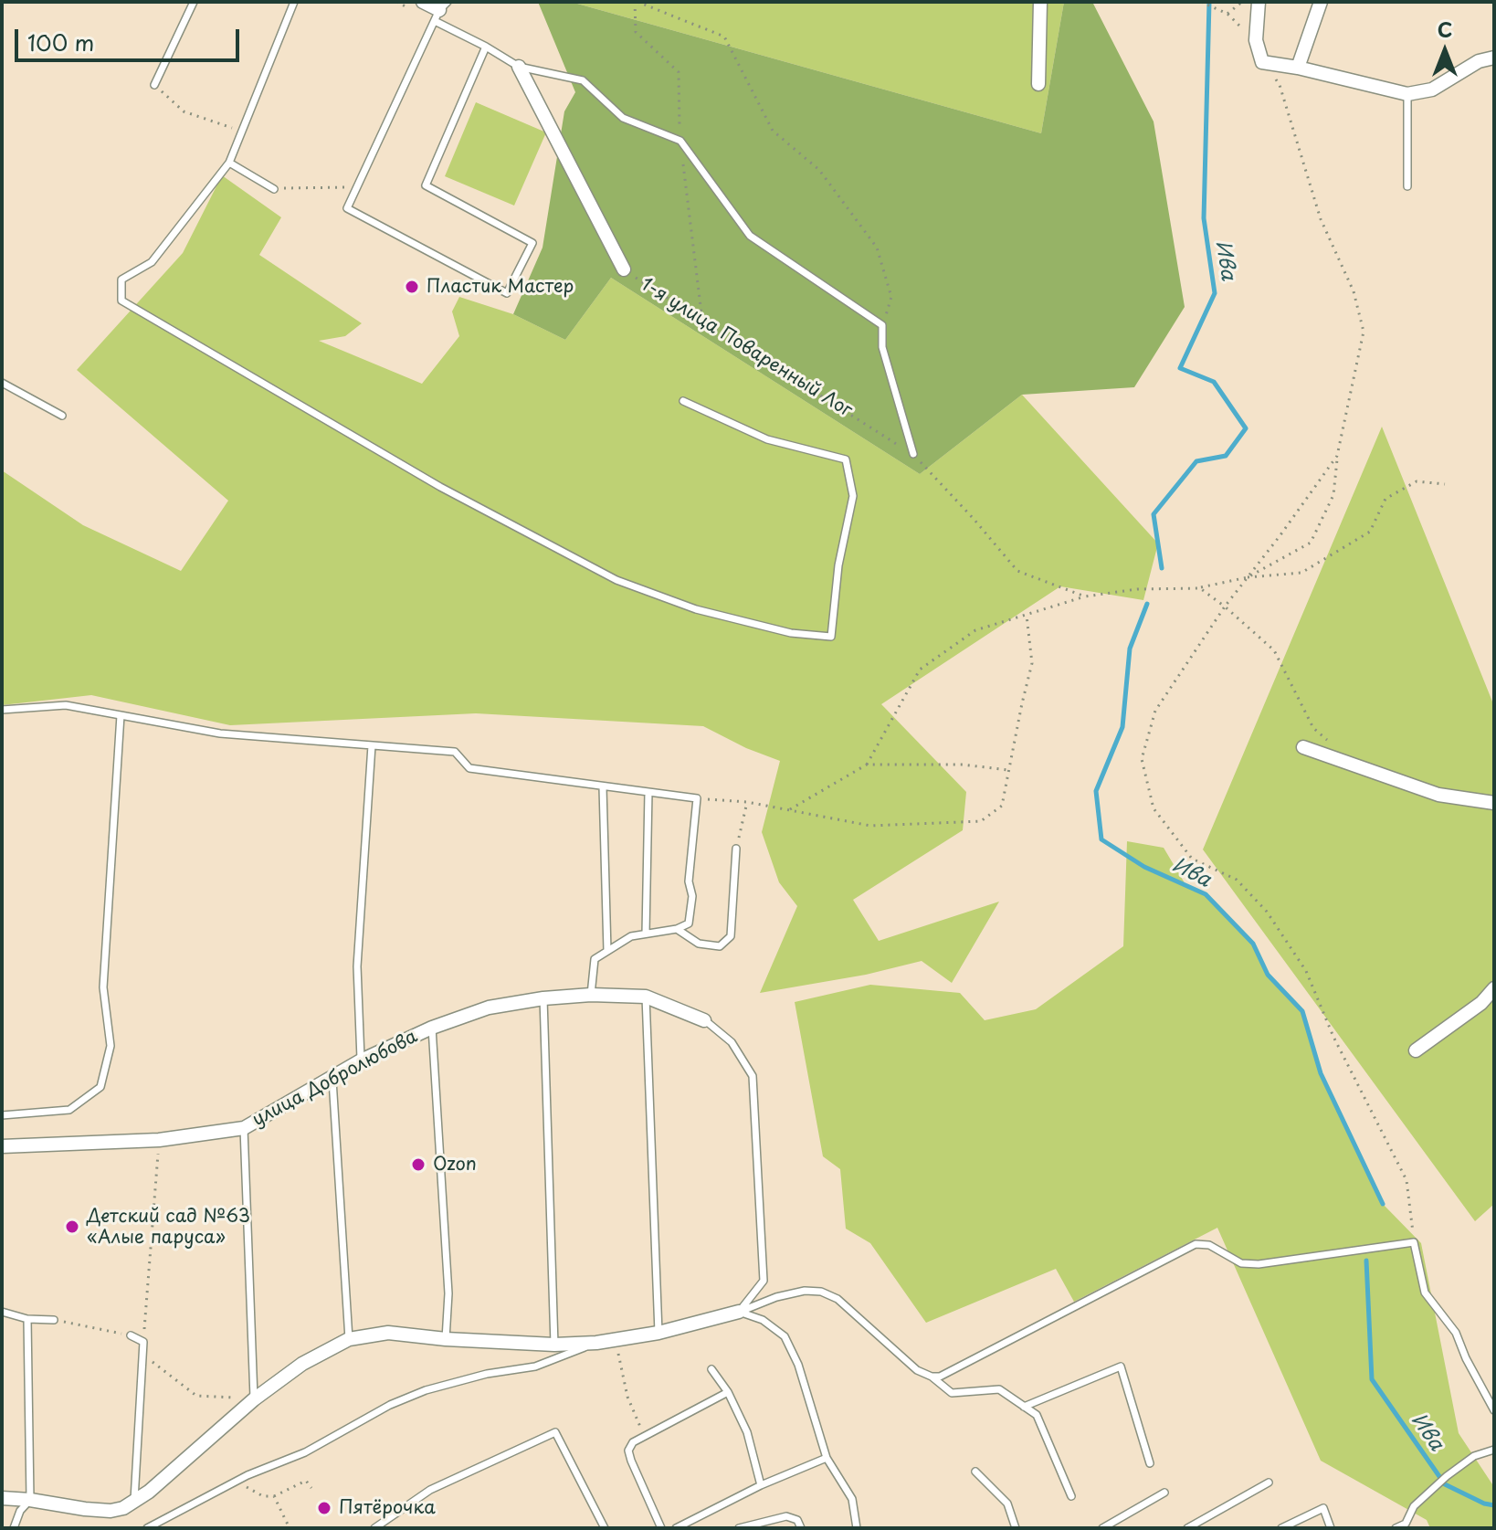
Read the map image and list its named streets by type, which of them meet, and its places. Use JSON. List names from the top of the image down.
{
  "streets": {
    "street": ["1-я улица Поваренный Лог", "улица Добролюбова"]
  },
  "water": ["Ива"],
  "places": [
    "Пластик Мастер",
    "Ozon",
    "Детский сад №63 «Алые паруса»",
    "Пятёрочка"
  ],
  "scale_bar": "100 m",
  "north": "top"
}
